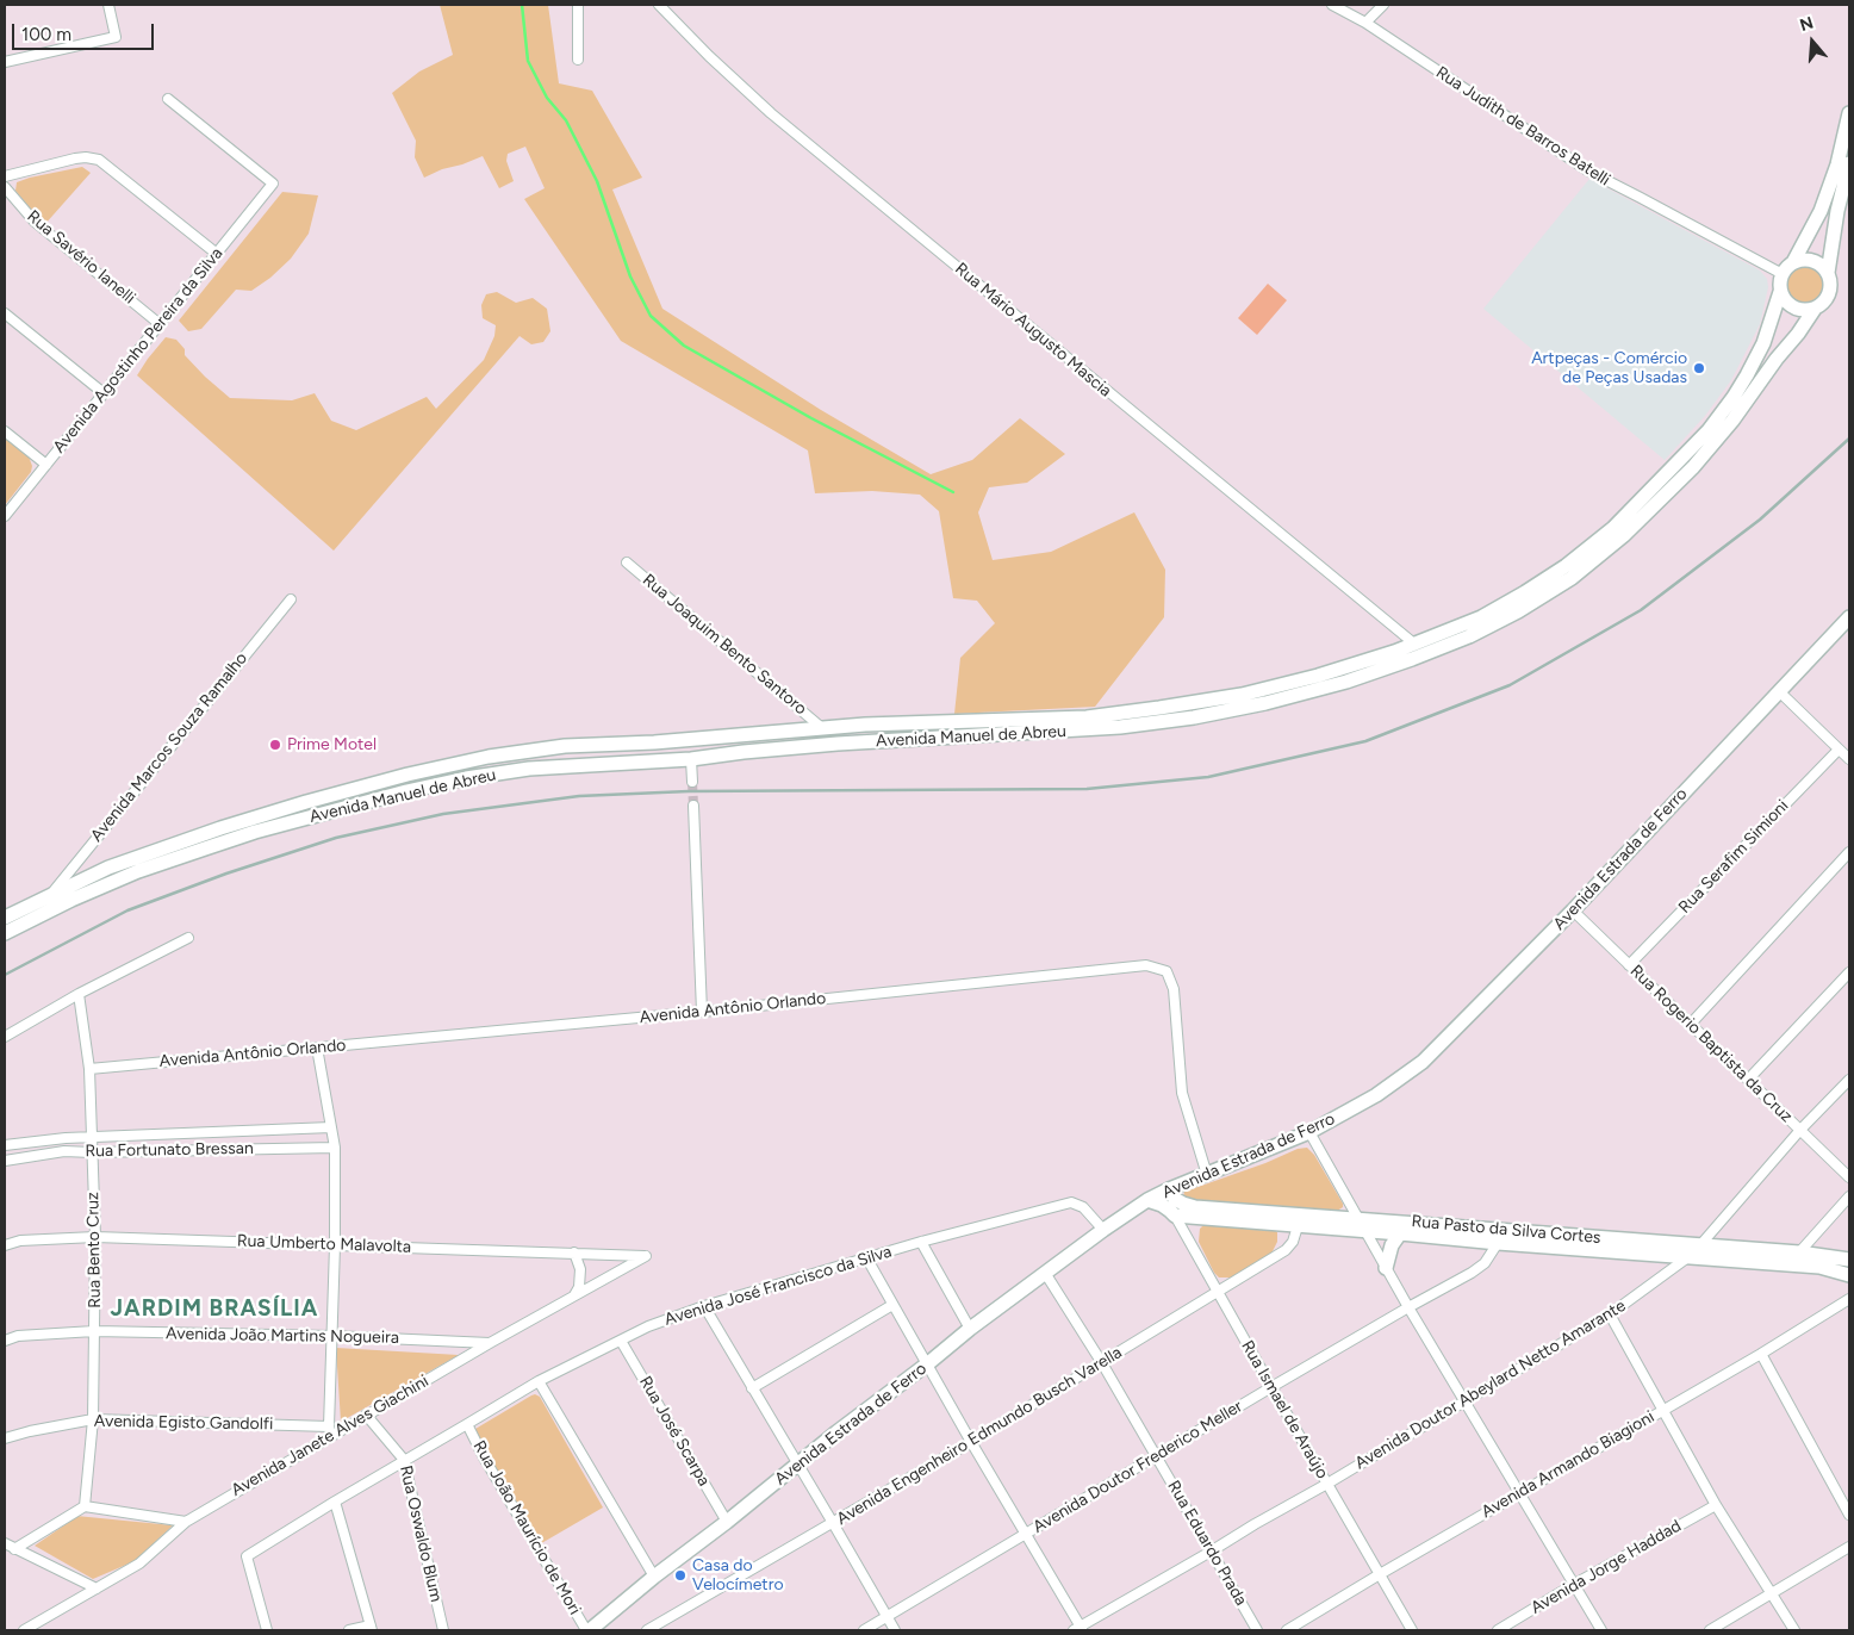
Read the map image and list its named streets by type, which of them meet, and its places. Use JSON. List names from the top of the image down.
{
  "streets": {
    "main road": ["Avenida Manuel de Abreu", "Avenida Estrada de Ferro", "Rua Pasto da Silva Cortes"],
    "street": [
      "Rua Judith de Barros Batelli",
      "Rua Savério Ianelli",
      "Rua Mário Augusto Mascia",
      "Avenida Agostinho Pereira da Silva",
      "Rua Joaquim Bento Santoro",
      "Avenida Marcos Souza Ramalho",
      "Rua Serafim Simioni",
      "Avenida Antônio Orlando",
      "Rua Rogerio Baptista da Cruz",
      "Rua Fortunato Bressan",
      "Rua Umberto Malavolta",
      "Rua Bento Cruz",
      "Avenida José Francisco da Silva",
      "Avenida João Martins Nogueira",
      "Avenida Doutor Abeylard Netto Amarante",
      "Rua Ismael de Araújo",
      "Avenida Egisto Gandolfi",
      "Rua José Scarpa",
      "Avenida Janete Alves Giachini",
      "Avenida Engenheiro Edmundo Busch Varella",
      "Avenida Armando Biagioni",
      "Avenida Doutor Frederico Meller",
      "Rua João Maurício de Mori",
      "Rua Oswaldo Blum",
      "Rua Eduardo Prada",
      "Avenida Jorge Haddad"
    ]
  },
  "crossings": [
    ["Rua Judith de Barros Batelli", "Avenida Manuel de Abreu"],
    ["Rua Savério Ianelli", "Avenida Agostinho Pereira da Silva"],
    ["Rua Mário Augusto Mascia", "Avenida Manuel de Abreu"],
    ["Rua Joaquim Bento Santoro", "Avenida Manuel de Abreu"],
    ["Avenida Manuel de Abreu", "Avenida Marcos Souza Ramalho"],
    ["Rua Serafim Simioni", "Rua Rogerio Baptista da Cruz"],
    ["Avenida Estrada de Ferro", "Avenida Antônio Orlando"],
    ["Avenida Estrada de Ferro", "Rua Rogerio Baptista da Cruz"],
    ["Avenida Estrada de Ferro", "Rua Pasto da Silva Cortes"],
    ["Avenida Estrada de Ferro", "Avenida José Francisco da Silva"],
    ["Avenida Estrada de Ferro", "Rua José Scarpa"],
    ["Avenida Estrada de Ferro", "Rua João Maurício de Mori"],
    ["Avenida Estrada de Ferro", "Rua Eduardo Prada"],
    ["Avenida Antônio Orlando", "Rua Bento Cruz"],
    ["Rua Rogerio Baptista da Cruz", "Avenida Doutor Abeylard Netto Amarante"],
    ["Rua Fortunato Bressan", "Rua Bento Cruz"],
    ["Rua Pasto da Silva Cortes", "Avenida Doutor Abeylard Netto Amarante"],
    ["Rua Pasto da Silva Cortes", "Rua Ismael de Araújo"],
    ["Rua Pasto da Silva Cortes", "Avenida Engenheiro Edmundo Busch Varella"],
    ["Rua Pasto da Silva Cortes", "Avenida Doutor Frederico Meller"],
    ["Rua Umberto Malavolta", "Rua Bento Cruz"],
    ["Rua Umberto Malavolta", "Avenida Janete Alves Giachini"],
    ["Rua Bento Cruz", "Avenida João Martins Nogueira"],
    ["Rua Bento Cruz", "Avenida Egisto Gandolfi"],
    ["Avenida José Francisco da Silva", "Rua José Scarpa"],
    ["Avenida José Francisco da Silva", "Rua João Maurício de Mori"],
    ["Avenida José Francisco da Silva", "Rua Oswaldo Blum"],
    ["Avenida João Martins Nogueira", "Avenida Janete Alves Giachini"],
    ["Avenida Doutor Abeylard Netto Amarante", "Rua Ismael de Araújo"],
    ["Avenida Doutor Abeylard Netto Amarante", "Rua Eduardo Prada"],
    ["Rua Ismael de Araújo", "Avenida Engenheiro Edmundo Busch Varella"],
    ["Rua Ismael de Araújo", "Avenida Armando Biagioni"],
    ["Rua Ismael de Araújo", "Avenida Doutor Frederico Meller"],
    ["Avenida Egisto Gandolfi", "Avenida Janete Alves Giachini"],
    ["Avenida Janete Alves Giachini", "Rua Oswaldo Blum"],
    ["Avenida Engenheiro Edmundo Busch Varella", "Rua Eduardo Prada"],
    ["Avenida Doutor Frederico Meller", "Rua Eduardo Prada"]
  ],
  "districts": ["JARDIM BRASÍLIA"],
  "places": ["Artpeças - Comércio de Peças Usadas", "Prime Motel", "Casa do Velocímetro"],
  "scale_bar": "100 m",
  "north": "top"
}
